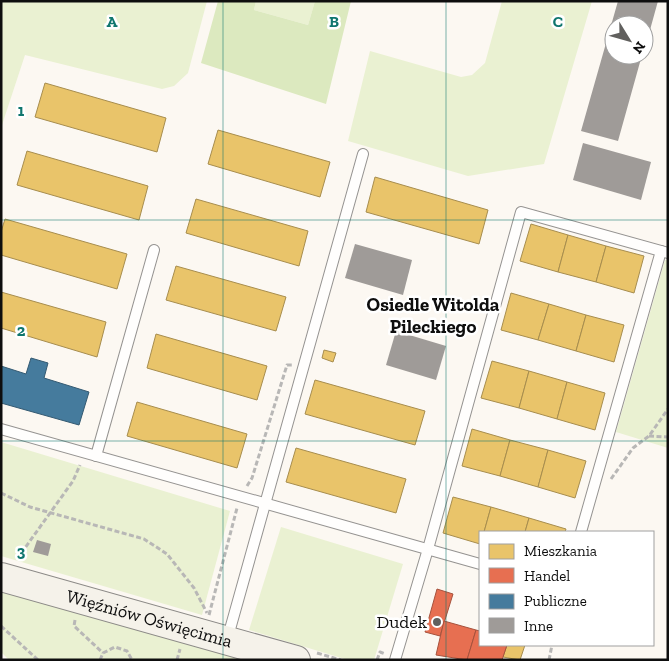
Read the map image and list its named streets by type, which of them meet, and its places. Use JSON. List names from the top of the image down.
{
  "streets": {
    "street": ["Więźniów Oświęcimia"]
  },
  "districts": ["Osiedle Witolda Pileckiego"],
  "places": ["Dudek"],
  "legend": [
    "Mieszkania",
    "Handel",
    "Publiczne",
    "Inne"
  ],
  "north": "bottom right",
  "grid": {
    "columns": ["A", "B", "C"],
    "rows": ["1", "2", "3"]
  }
}
